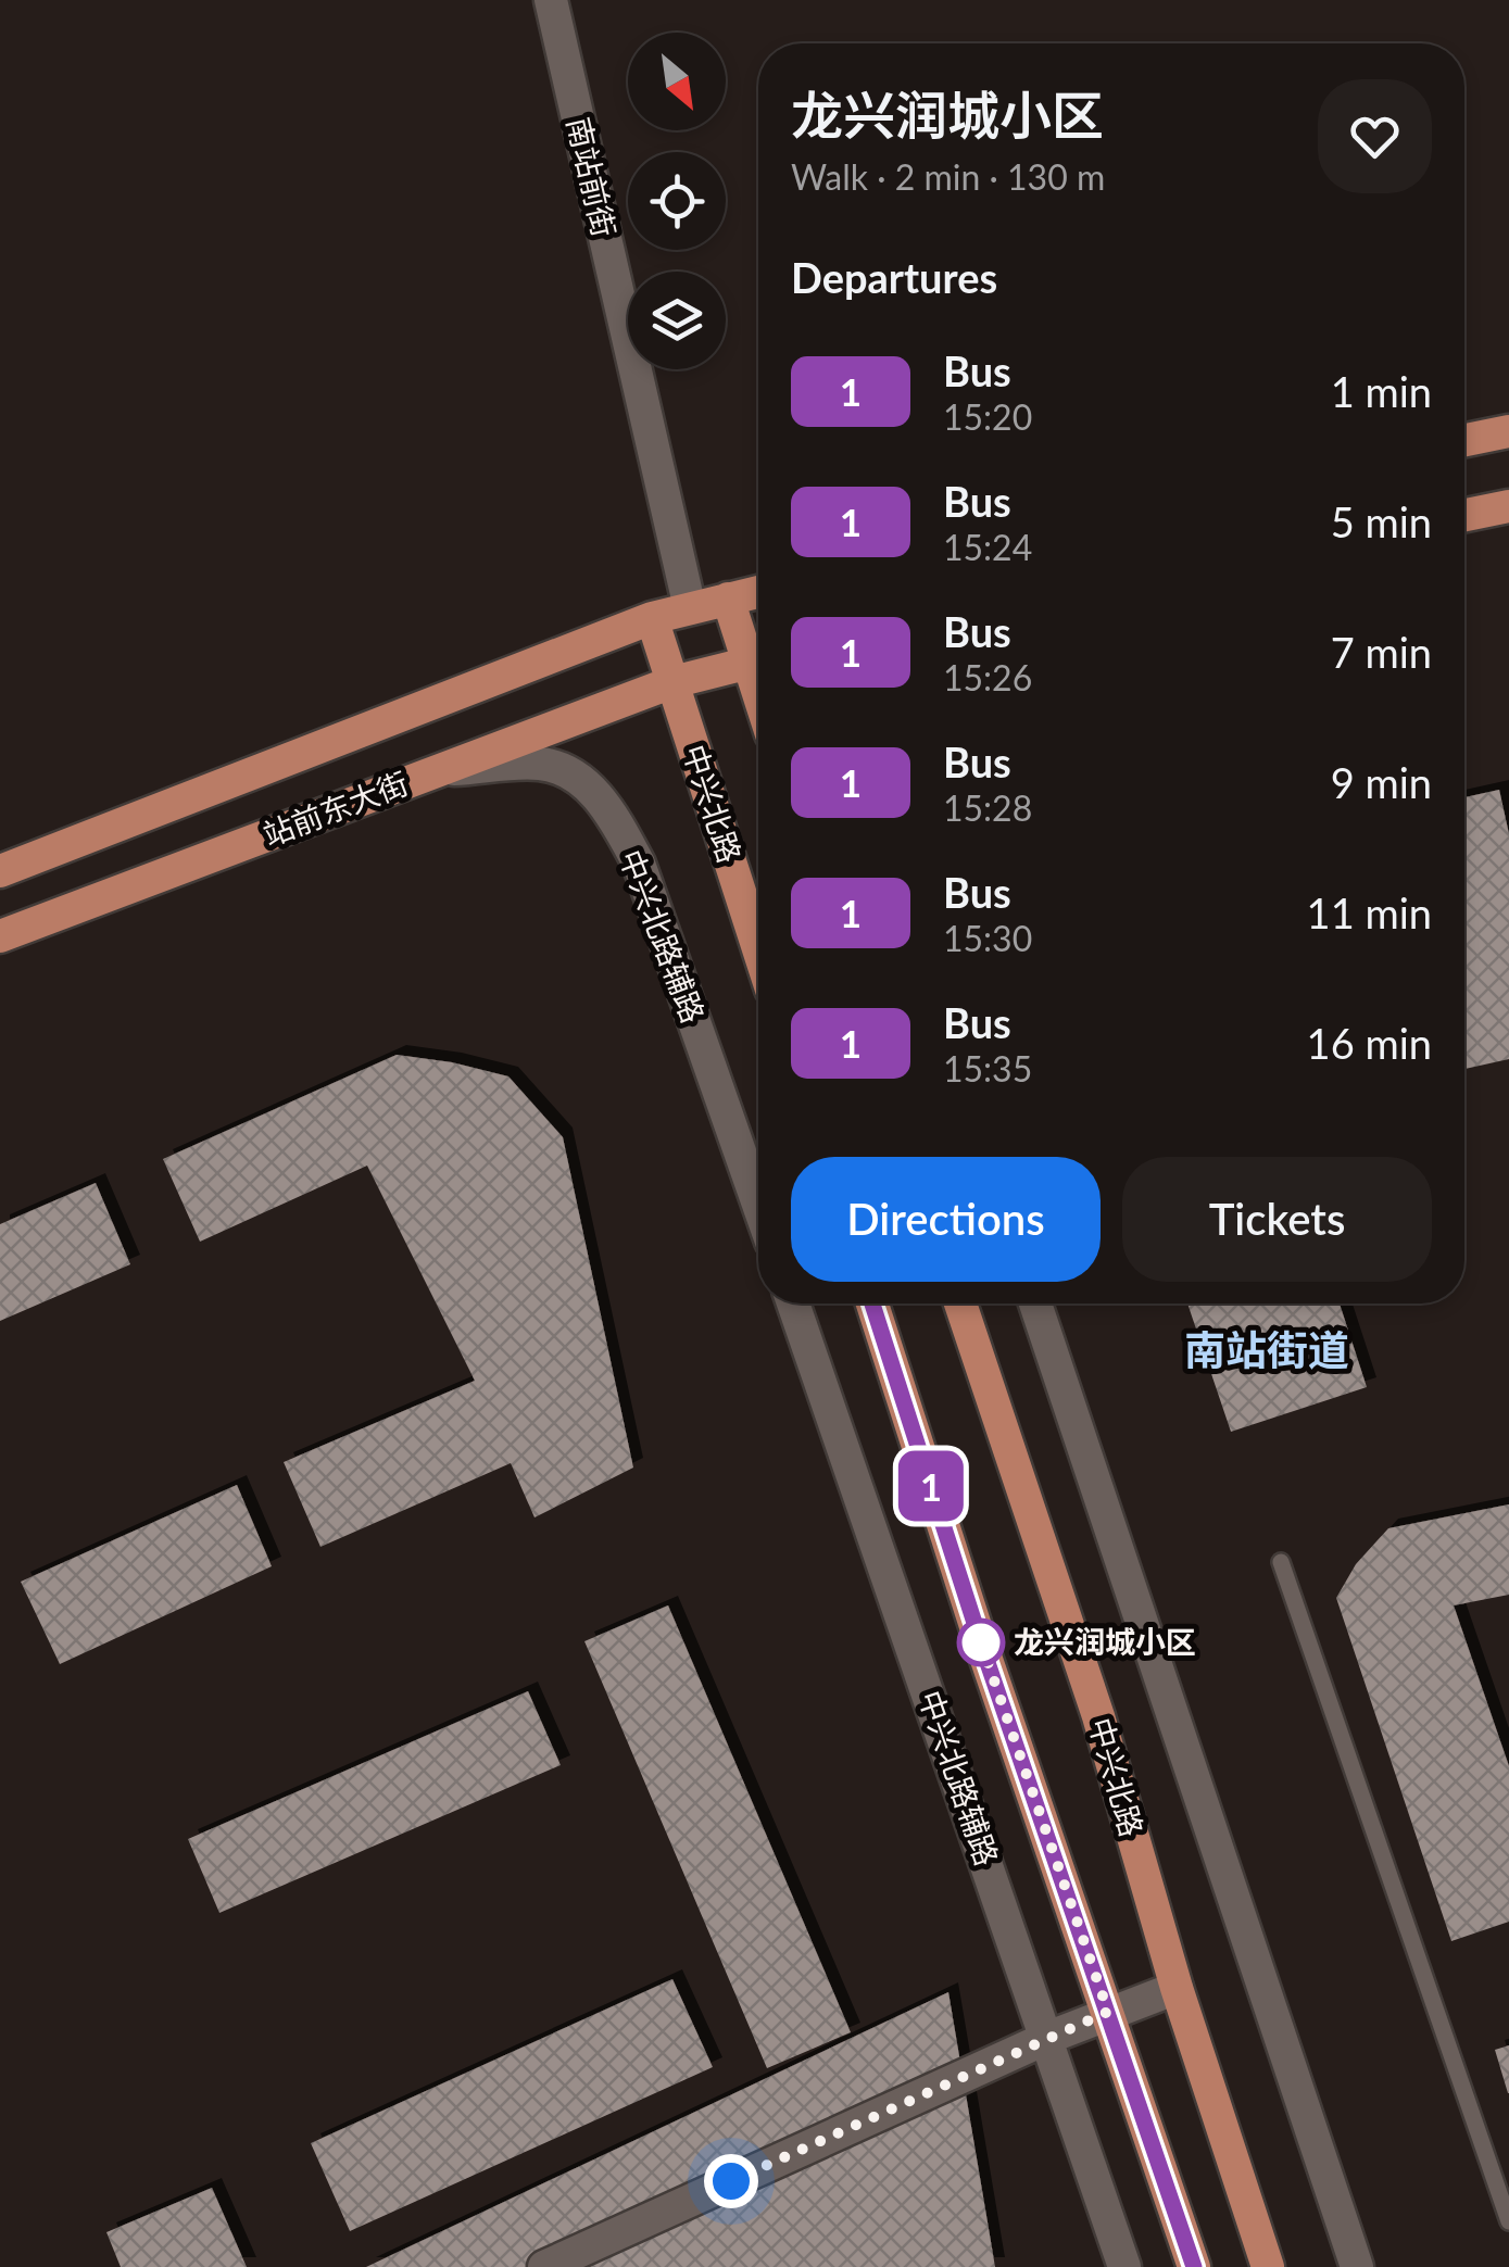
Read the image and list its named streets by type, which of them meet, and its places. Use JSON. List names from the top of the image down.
{
  "streets": {
    "main road": ["中兴北路", "站前东大街"],
    "street": ["南站前街", "中兴北路辅路"]
  },
  "crossings": [
    ["中兴北路", "站前东大街"],
    ["站前东大街", "中兴北路辅路"]
  ],
  "districts": ["南站街道"],
  "places": ["龙兴润城小区"],
  "lines": ["bus line 1"],
  "north": "bottom right",
  "page": {
    "on_map": "1",
    "heading": [
      ["龙兴润城小区", "Walk · 2 min · 130 m"],
      "Departures"
    ],
    "list": [
      {
        "mark": "1",
        "name": "Bus",
        "note": "15:20",
        "value": "1 min"
      },
      {
        "mark": "1",
        "name": "Bus",
        "note": "15:24",
        "value": "5 min"
      },
      {
        "mark": "1",
        "name": "Bus",
        "note": "15:26",
        "value": "7 min"
      },
      {
        "mark": "1",
        "name": "Bus",
        "note": "15:28",
        "value": "9 min"
      },
      {
        "mark": "1",
        "name": "Bus",
        "note": "15:30",
        "value": "11 min"
      },
      {
        "mark": "1",
        "name": "Bus",
        "note": "15:35",
        "value": "16 min"
      }
    ],
    "buttons": ["Directions", "Tickets"]
  }
}
